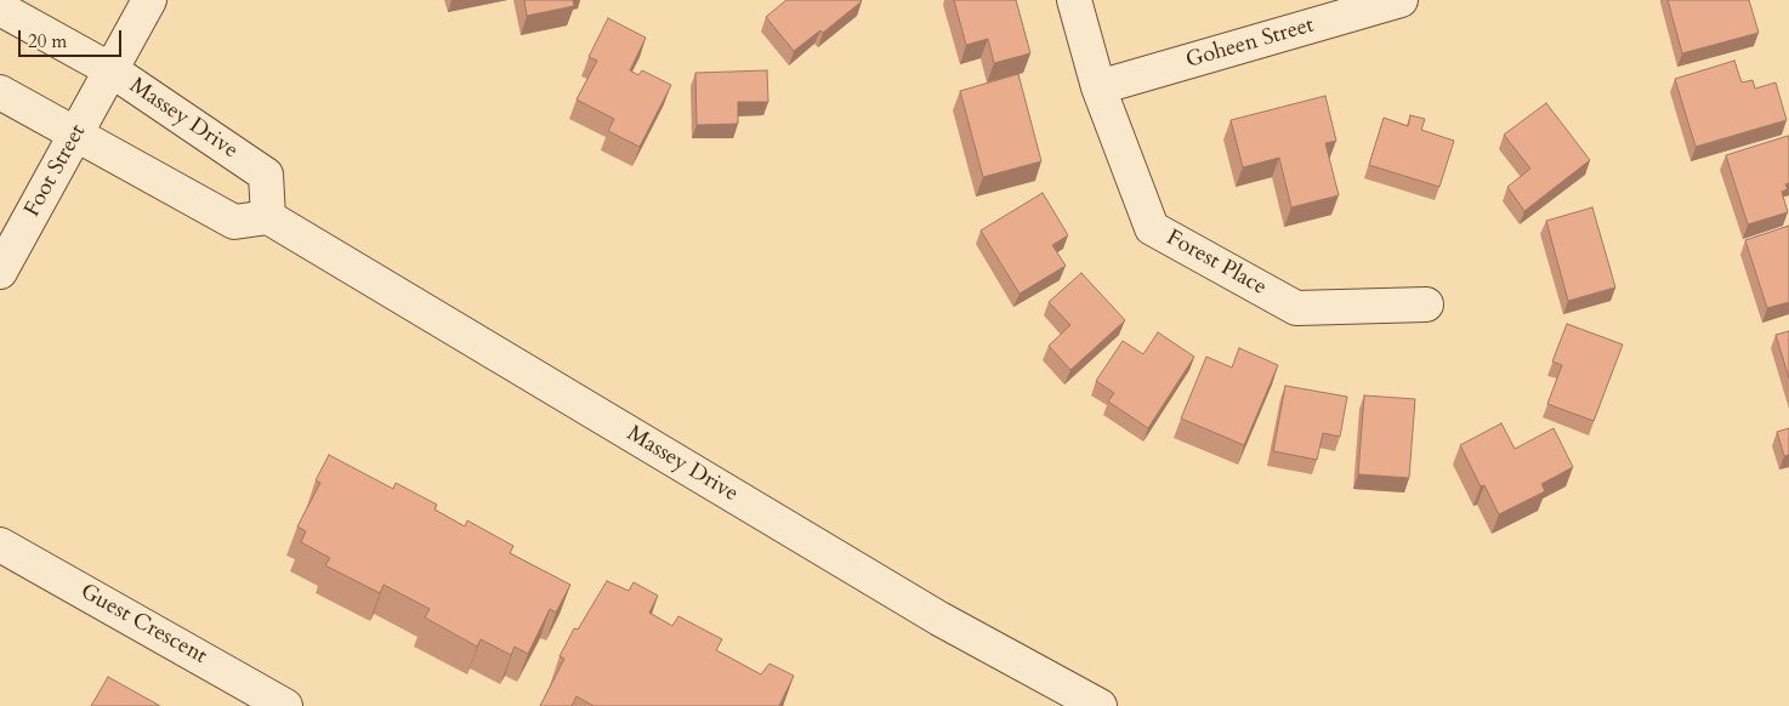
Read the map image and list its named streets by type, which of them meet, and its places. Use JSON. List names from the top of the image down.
{
  "streets": {
    "street": [
      "Goheen Street",
      "Massey Drive",
      "Foot Street",
      "Forest Place",
      "Guest Crescent"
    ]
  },
  "crossings": [
    ["Goheen Street", "Forest Place"],
    ["Massey Drive", "Foot Street"]
  ],
  "scale_bar": "20 m"
}
